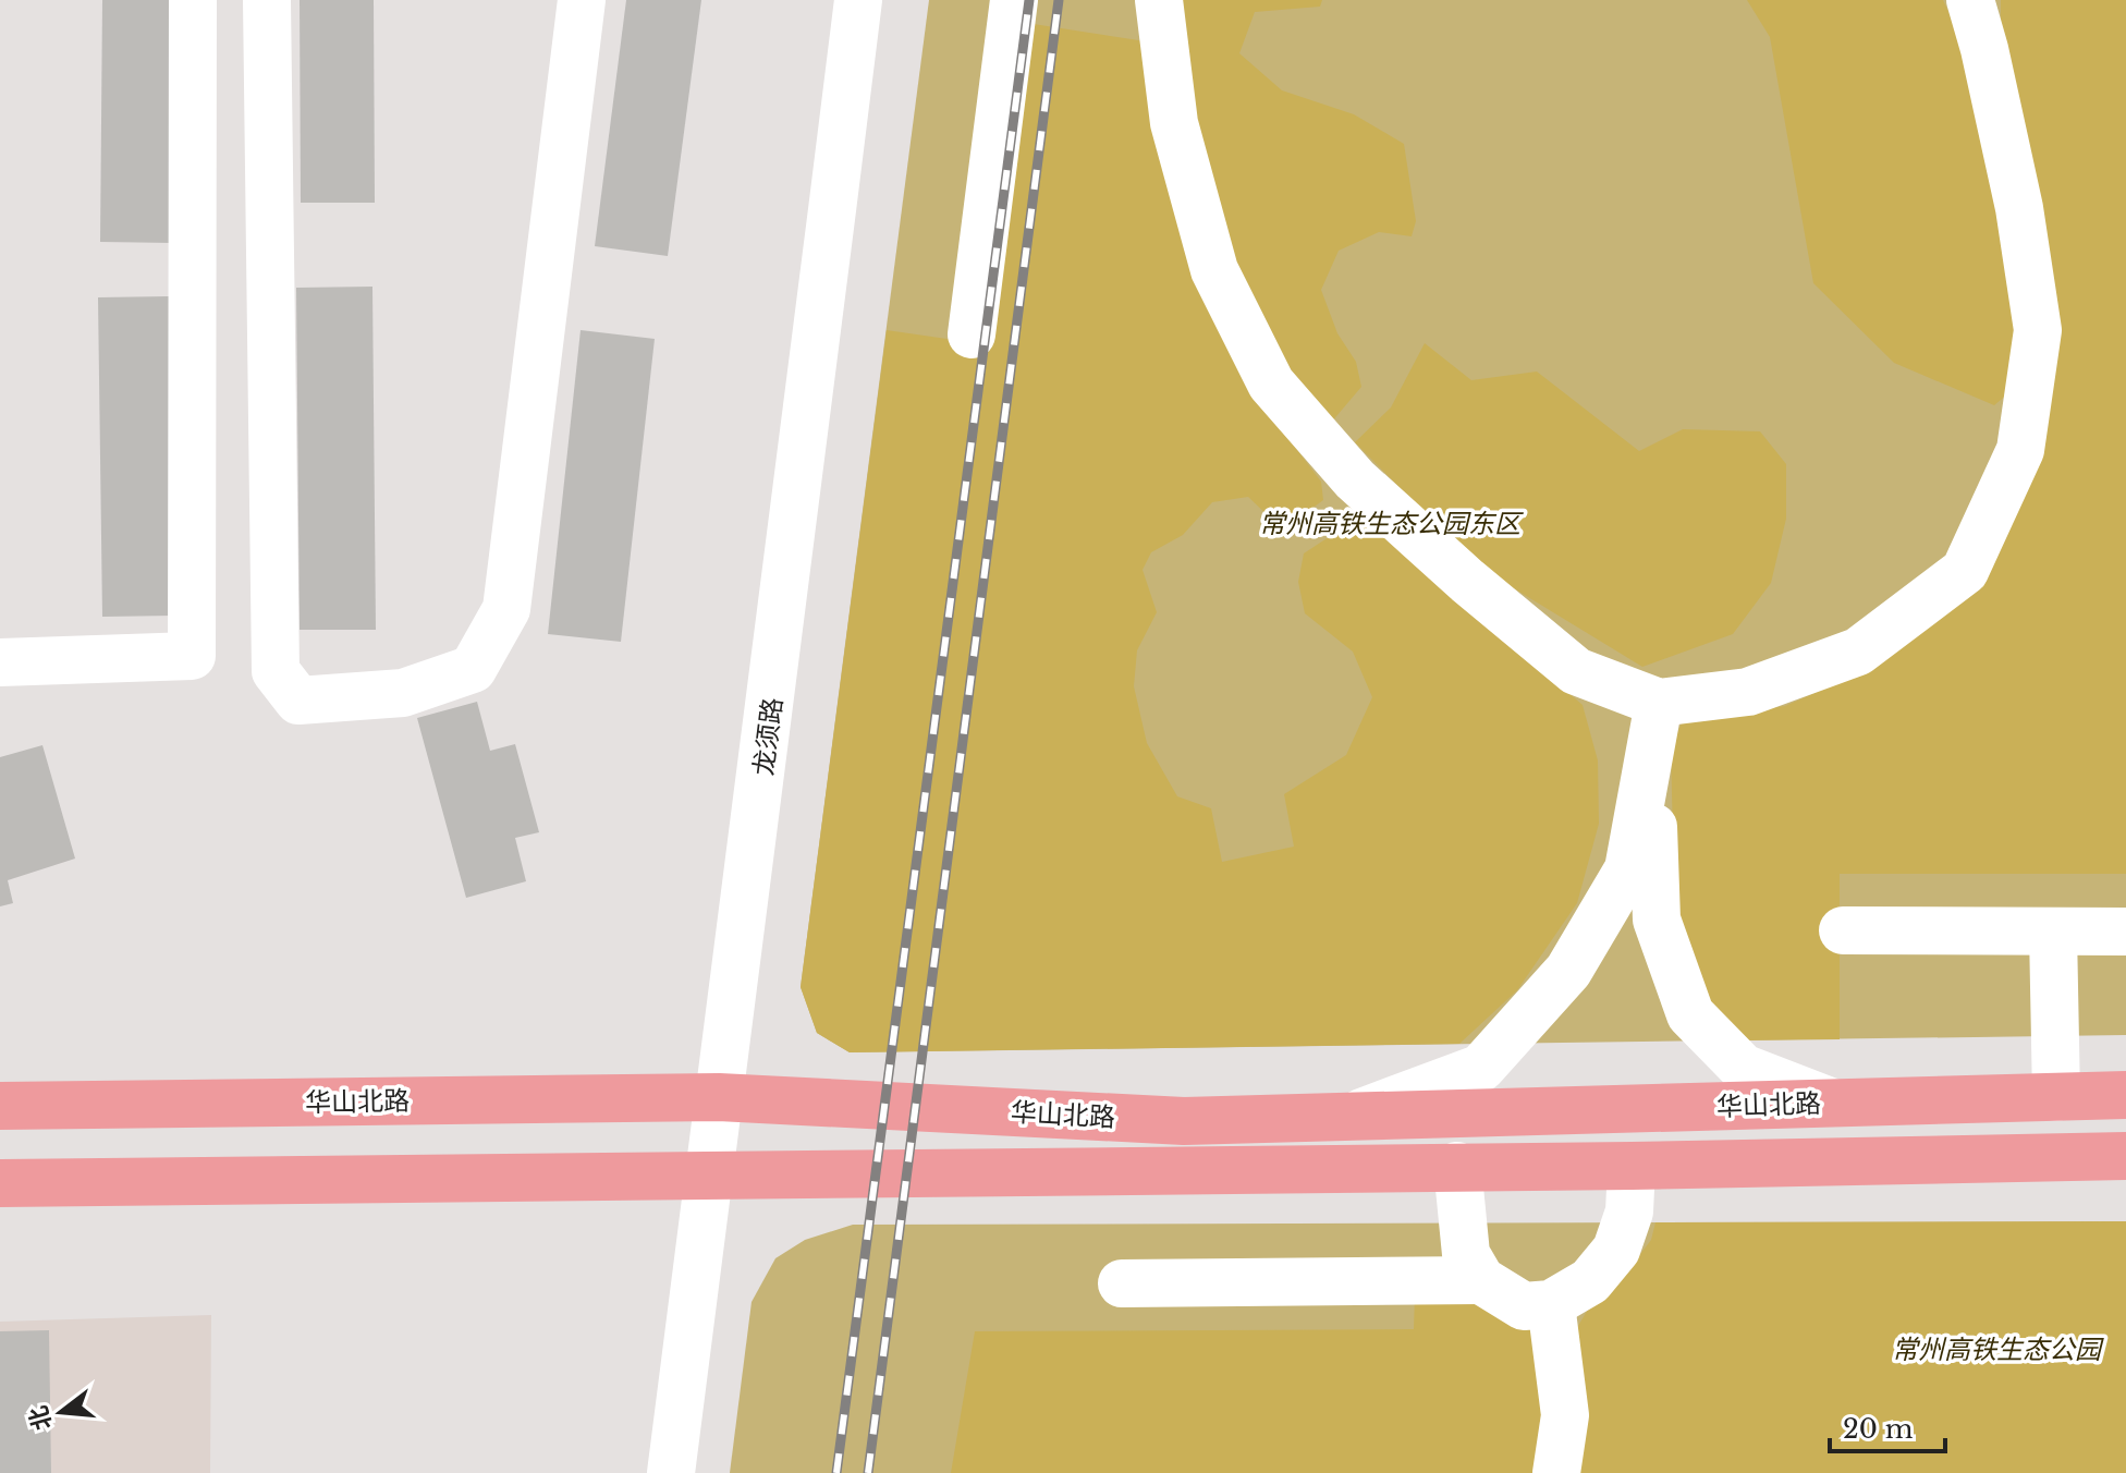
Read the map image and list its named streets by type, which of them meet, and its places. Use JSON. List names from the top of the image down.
{
  "streets": {
    "main road": ["华山北路"],
    "street": ["龙须路"]
  },
  "crossings": [
    ["龙须路", "华山北路"]
  ],
  "parks": ["常州高铁生态公园东区", "常州高铁生态公园"],
  "scale_bar": "20 m",
  "north": "left"
}
